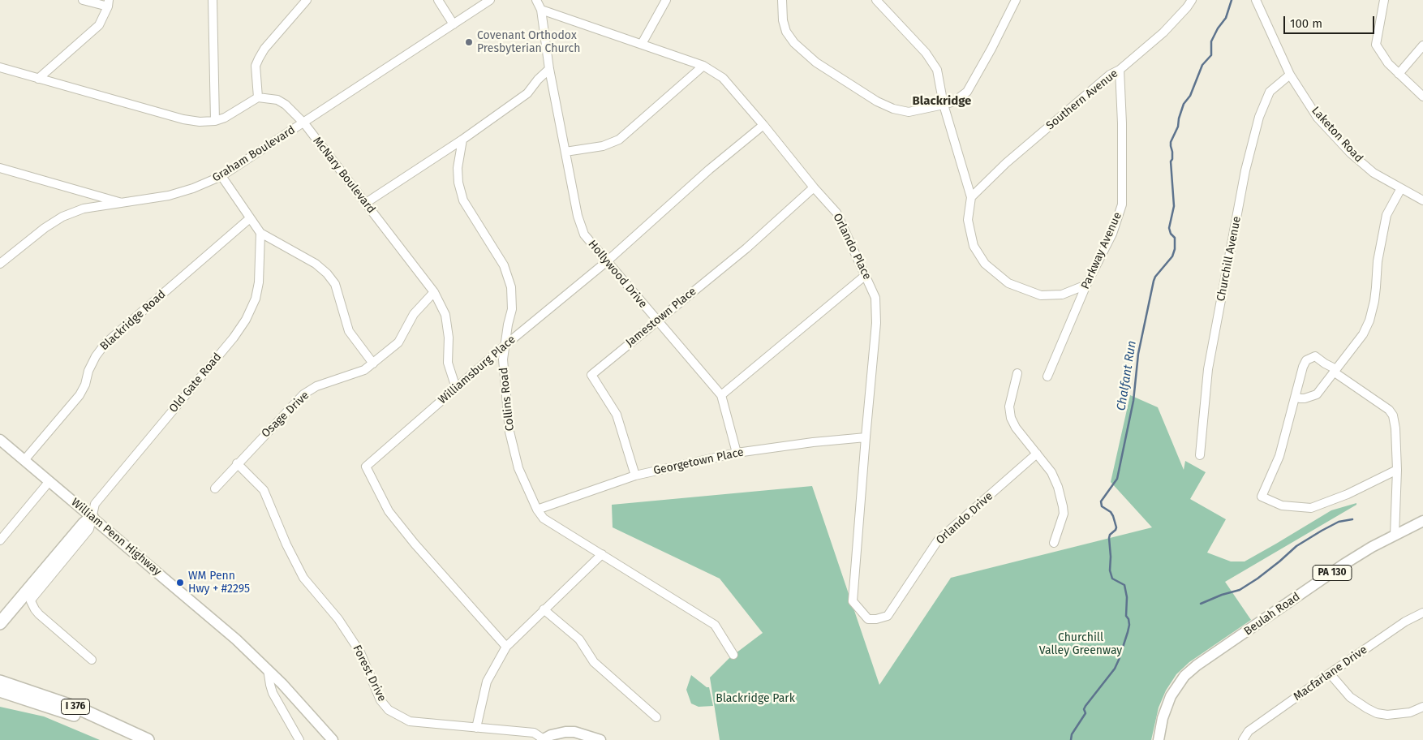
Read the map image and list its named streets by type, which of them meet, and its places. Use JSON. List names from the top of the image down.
{
  "streets": {
    "highway": ["I 376"],
    "main road": ["William Penn Highway", "PA 130", "Beulah Road"],
    "street": [
      "Southern Avenue",
      "Laketon Road",
      "Graham Boulevard",
      "McNary Boulevard",
      "Orlando Place",
      "Parkway Avenue",
      "Churchill Avenue",
      "Hollywood Drive",
      "Jamestown Place",
      "Blackridge Road",
      "Williamsburg Place",
      "Old Gate Road",
      "Collins Road",
      "Osage Drive",
      "Georgetown Place",
      "Orlando Drive",
      "Forest Drive",
      "Macfarlane Drive"
    ]
  },
  "crossings": [
    ["Southern Avenue", "Parkway Avenue"],
    ["Laketon Road", "Churchill Avenue"],
    ["Graham Boulevard", "McNary Boulevard"],
    ["McNary Boulevard", "Williamsburg Place"],
    ["McNary Boulevard", "Osage Drive"],
    ["Orlando Place", "Hollywood Drive"],
    ["Orlando Place", "Jamestown Place"],
    ["Orlando Place", "Williamsburg Place"],
    ["Orlando Place", "Georgetown Place"],
    ["Orlando Place", "Orlando Drive"],
    ["Hollywood Drive", "Jamestown Place"],
    ["Hollywood Drive", "Williamsburg Place"],
    ["Hollywood Drive", "Georgetown Place"],
    ["Jamestown Place", "Georgetown Place"],
    ["Blackridge Road", "William Penn Highway"],
    ["Williamsburg Place", "Collins Road"],
    ["Old Gate Road", "William Penn Highway"],
    ["Collins Road", "Georgetown Place"],
    ["Osage Drive", "Forest Drive"]
  ],
  "districts": ["Blackridge"],
  "water": ["Chalfant Run"],
  "parks": ["Churchill Valley Greenway", "Blackridge Park"],
  "places": ["Covenant Orthodox Presbyterian Church", "WM Penn Hwy + #2295"],
  "scale_bar": "100 m"
}
